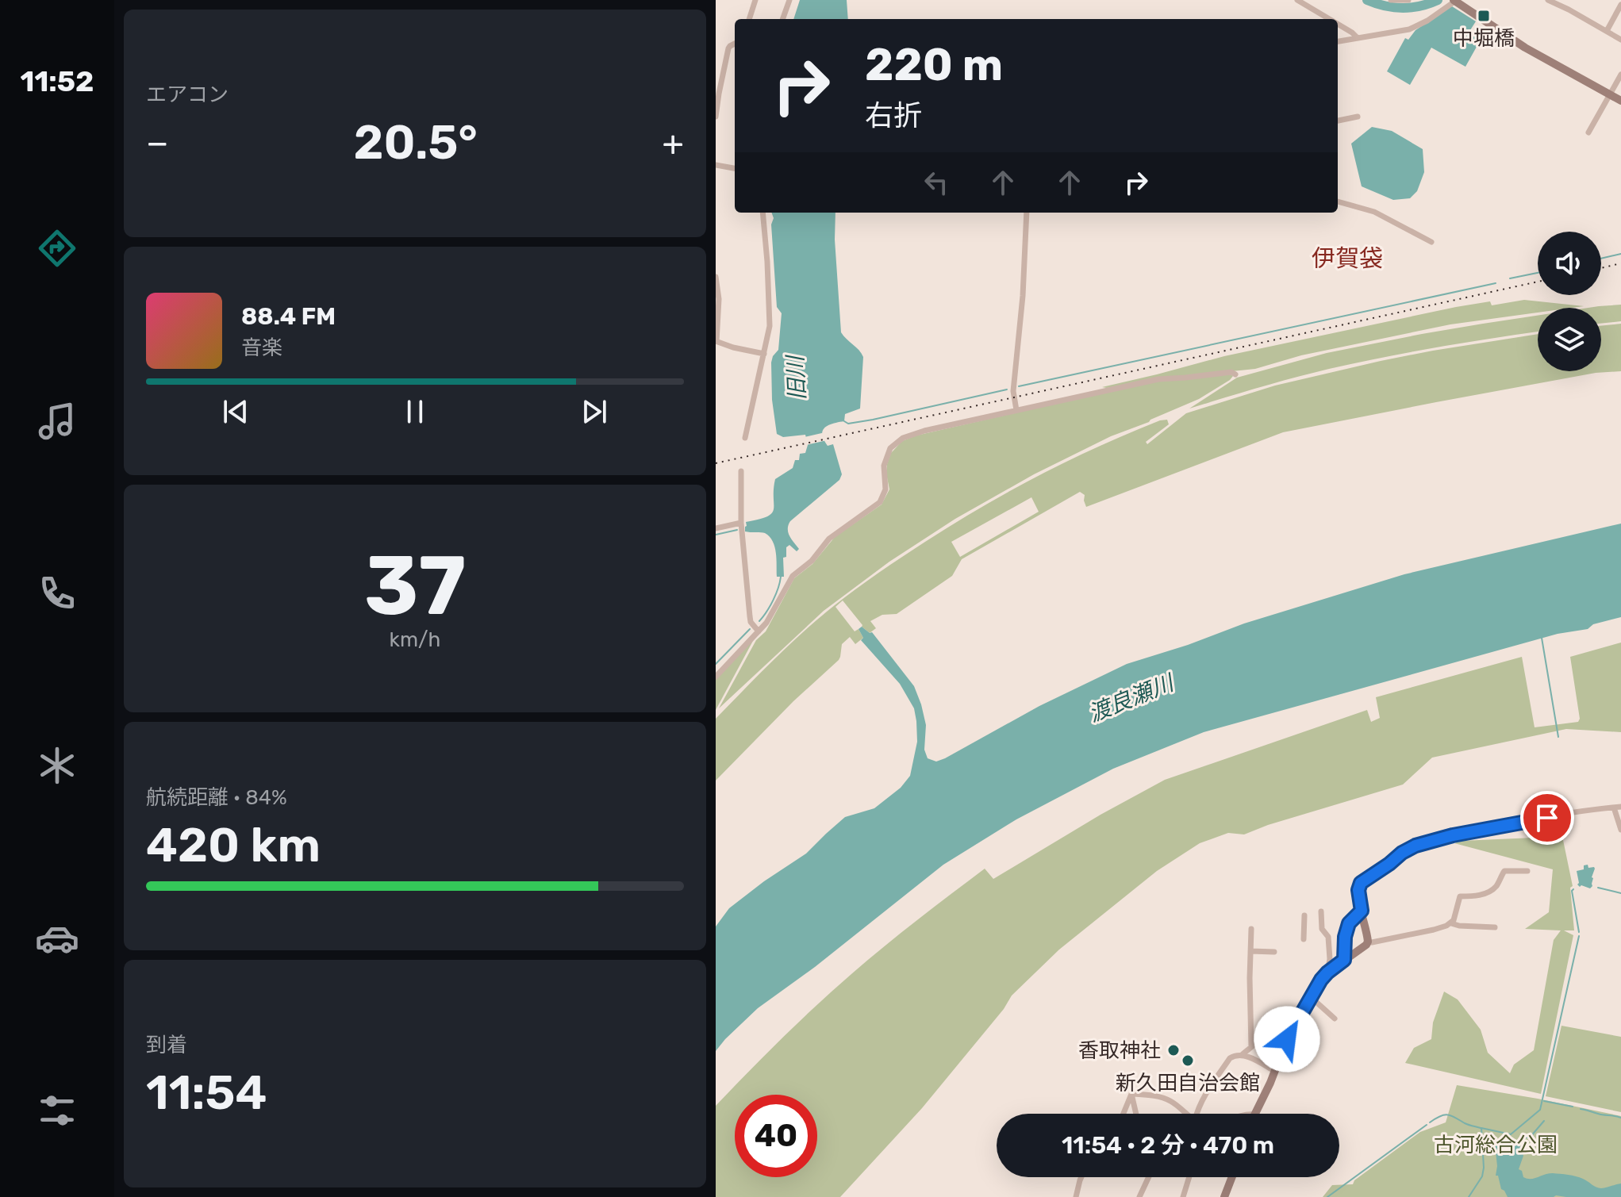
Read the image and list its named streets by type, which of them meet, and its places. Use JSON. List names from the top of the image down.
{
  "districts": ["伊賀袋"],
  "water": ["旧川", "渡良瀬川"],
  "parks": ["古河総合公園"],
  "places": {
    "transit": ["中堀橋"],
    "other": ["香取神社", "新久田自治会館"]
  },
  "page": {
    "tabs": "11:52",
    "tile": [
      "エアコン",
      ["37", "km/h"],
      ["航続距離 · 84%", "420 km"],
      ["到着", "11:54"]
    ],
    "turn": ["220 m", "右折"],
    "heat": ["−", "20.5°", "+"],
    "song": ["88.4 FM", "音楽"],
    "limit": "40",
    "trip": "11:54 · 2 分 · 470 m"
  }
}
